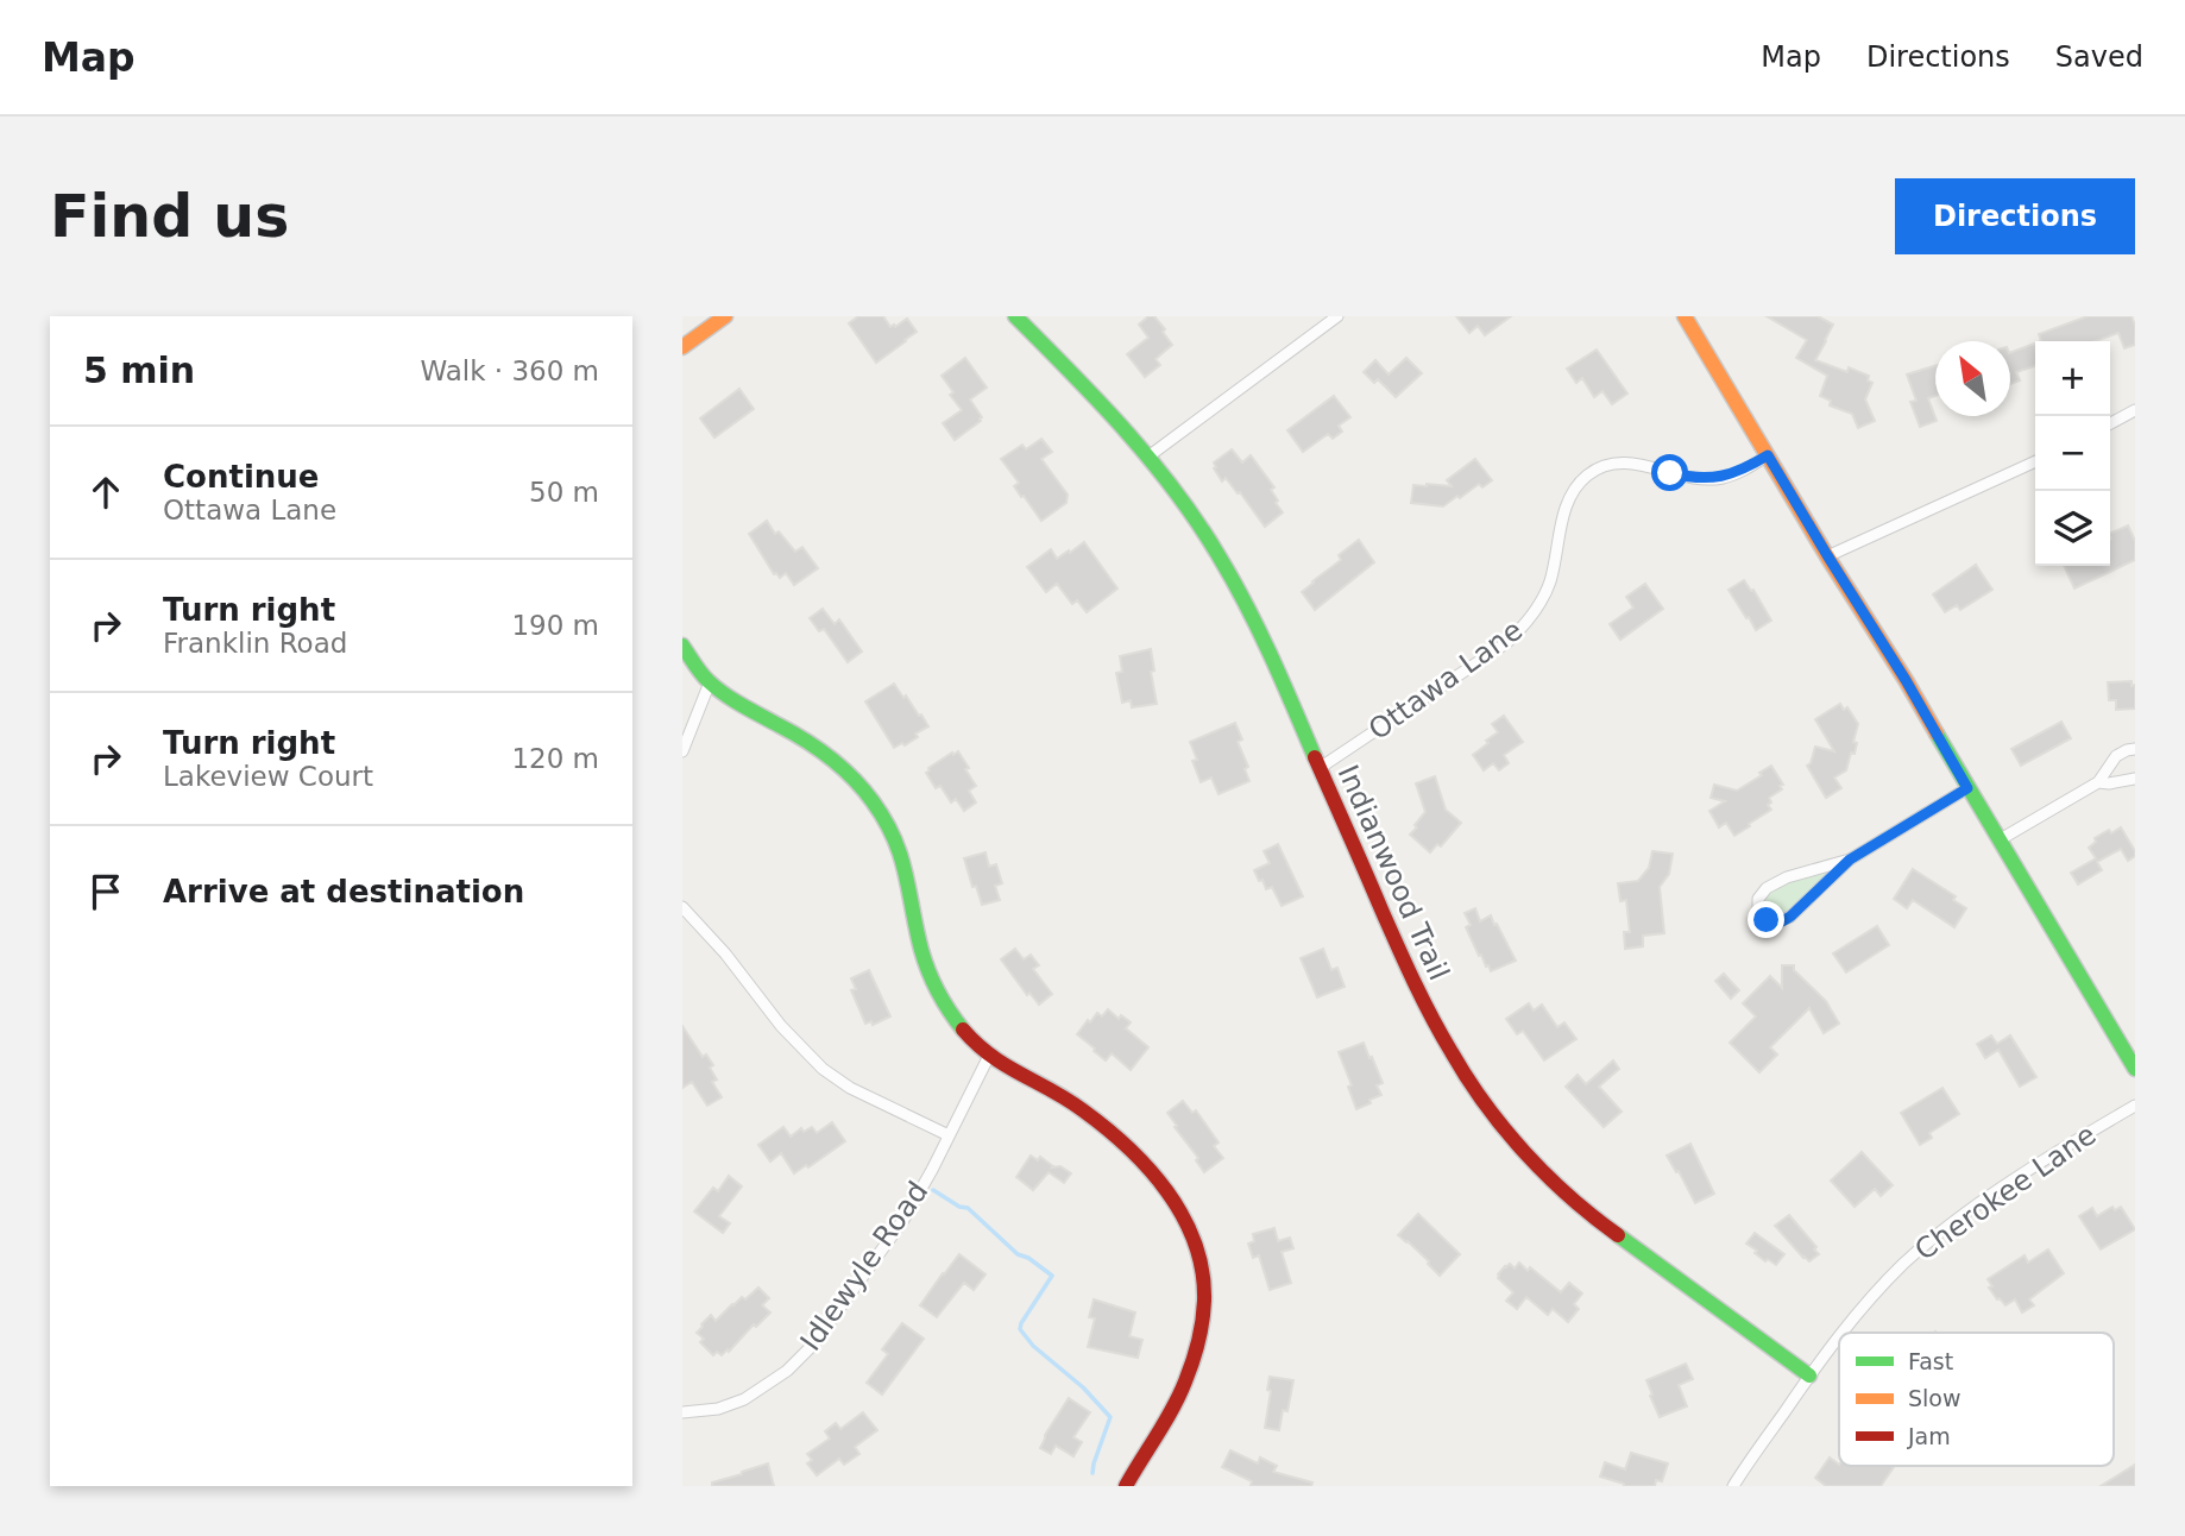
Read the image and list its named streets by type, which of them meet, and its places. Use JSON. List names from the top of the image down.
{
  "streets": {
    "street": [
      "Ottawa Lane",
      "Indianwood Trail",
      "Cherokee Lane",
      "Idlewyle Road"
    ]
  },
  "crossings": [
    ["Ottawa Lane", "Indianwood Trail"],
    ["Indianwood Trail", "Cherokee Lane"]
  ],
  "legend": ["Fast", "Slow", "Jam"],
  "north": "top left",
  "page": {
    "header": "Map",
    "nav": ["Map", "Directions", "Saved"],
    "buttons": "Directions",
    "title": "Find us",
    "heading": ["5 min", "Walk · 360 m"],
    "map_buttons": ["+", "−"],
    "list": [
      ["Continue", "Ottawa Lane", "50 m"],
      ["Turn right", "Franklin Road", "190 m"],
      ["Turn right", "Lakeview Court", "120 m"],
      "Arrive at destination"
    ]
  }
}
